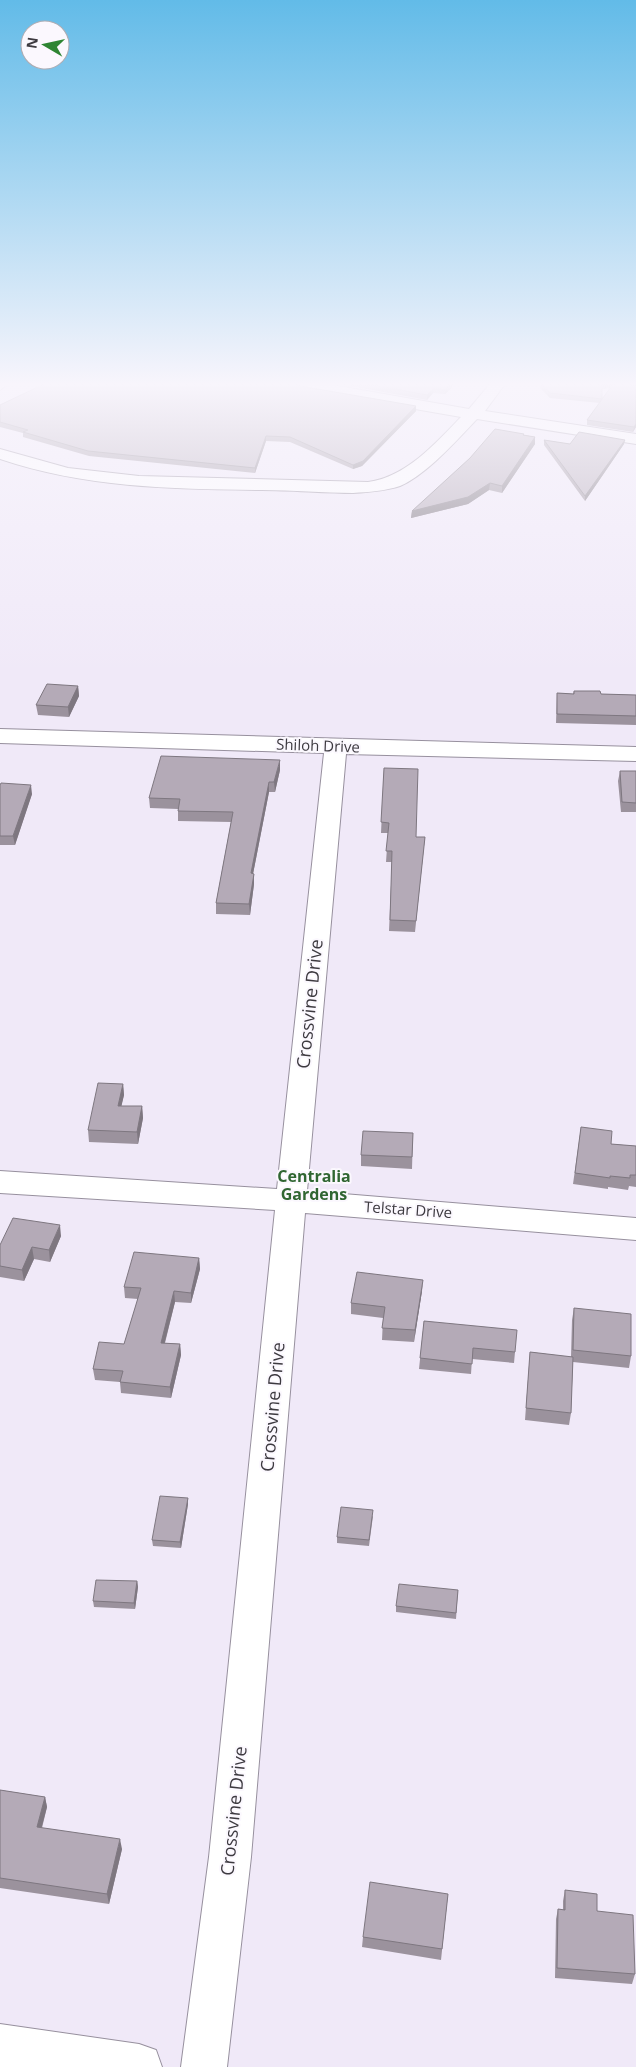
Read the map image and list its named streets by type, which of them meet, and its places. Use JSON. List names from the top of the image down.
{
  "streets": {
    "street": ["Shiloh Drive", "Crossvine Drive", "Telstar Drive"]
  },
  "crossings": [
    ["Shiloh Drive", "Crossvine Drive"],
    ["Crossvine Drive", "Telstar Drive"]
  ],
  "districts": ["Centralia Gardens"],
  "north": "left"
}
